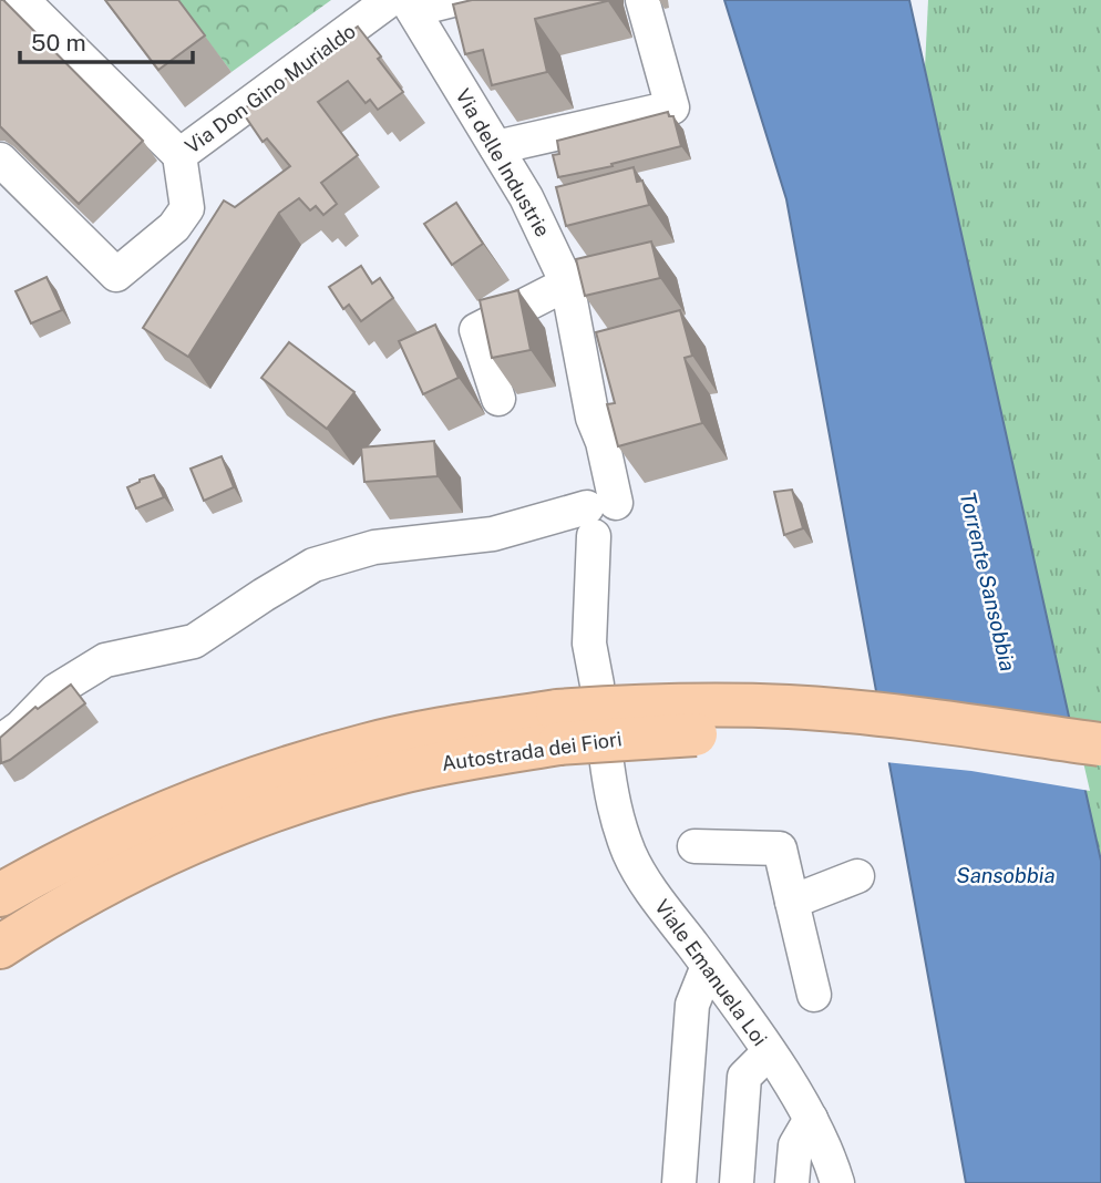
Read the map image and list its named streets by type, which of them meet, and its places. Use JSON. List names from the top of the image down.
{
  "streets": {
    "highway": ["Autostrada dei Fiori"],
    "street": ["Via Don Gino Murialdo", "Via delle Industrie", "Viale Emanuela Loi"]
  },
  "crossings": [
    ["Via Don Gino Murialdo", "Via delle Industrie"]
  ],
  "water": ["Torrente Sansobbia", "Sansobbia"],
  "scale_bar": "50 m"
}
